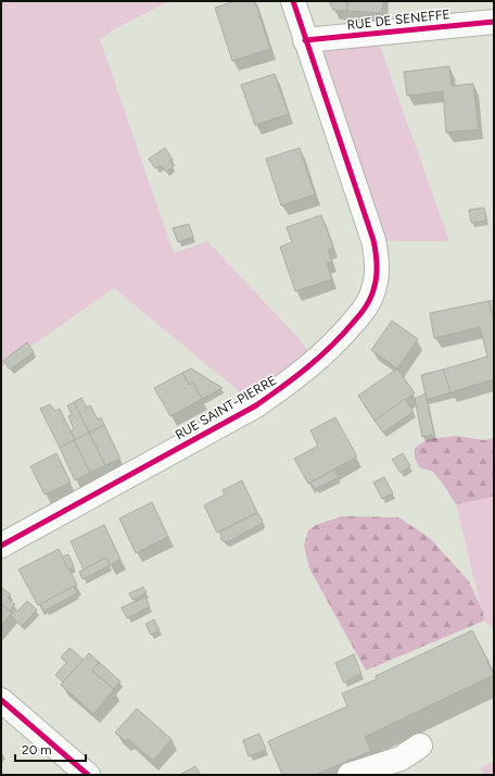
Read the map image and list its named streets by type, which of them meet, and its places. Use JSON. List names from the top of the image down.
{
  "streets": {
    "street": ["RUE DE SENEFFE", "RUE SAINT-PIERRE"]
  },
  "crossings": [
    ["RUE DE SENEFFE", "RUE SAINT-PIERRE"]
  ],
  "scale_bar": "20 m"
}
